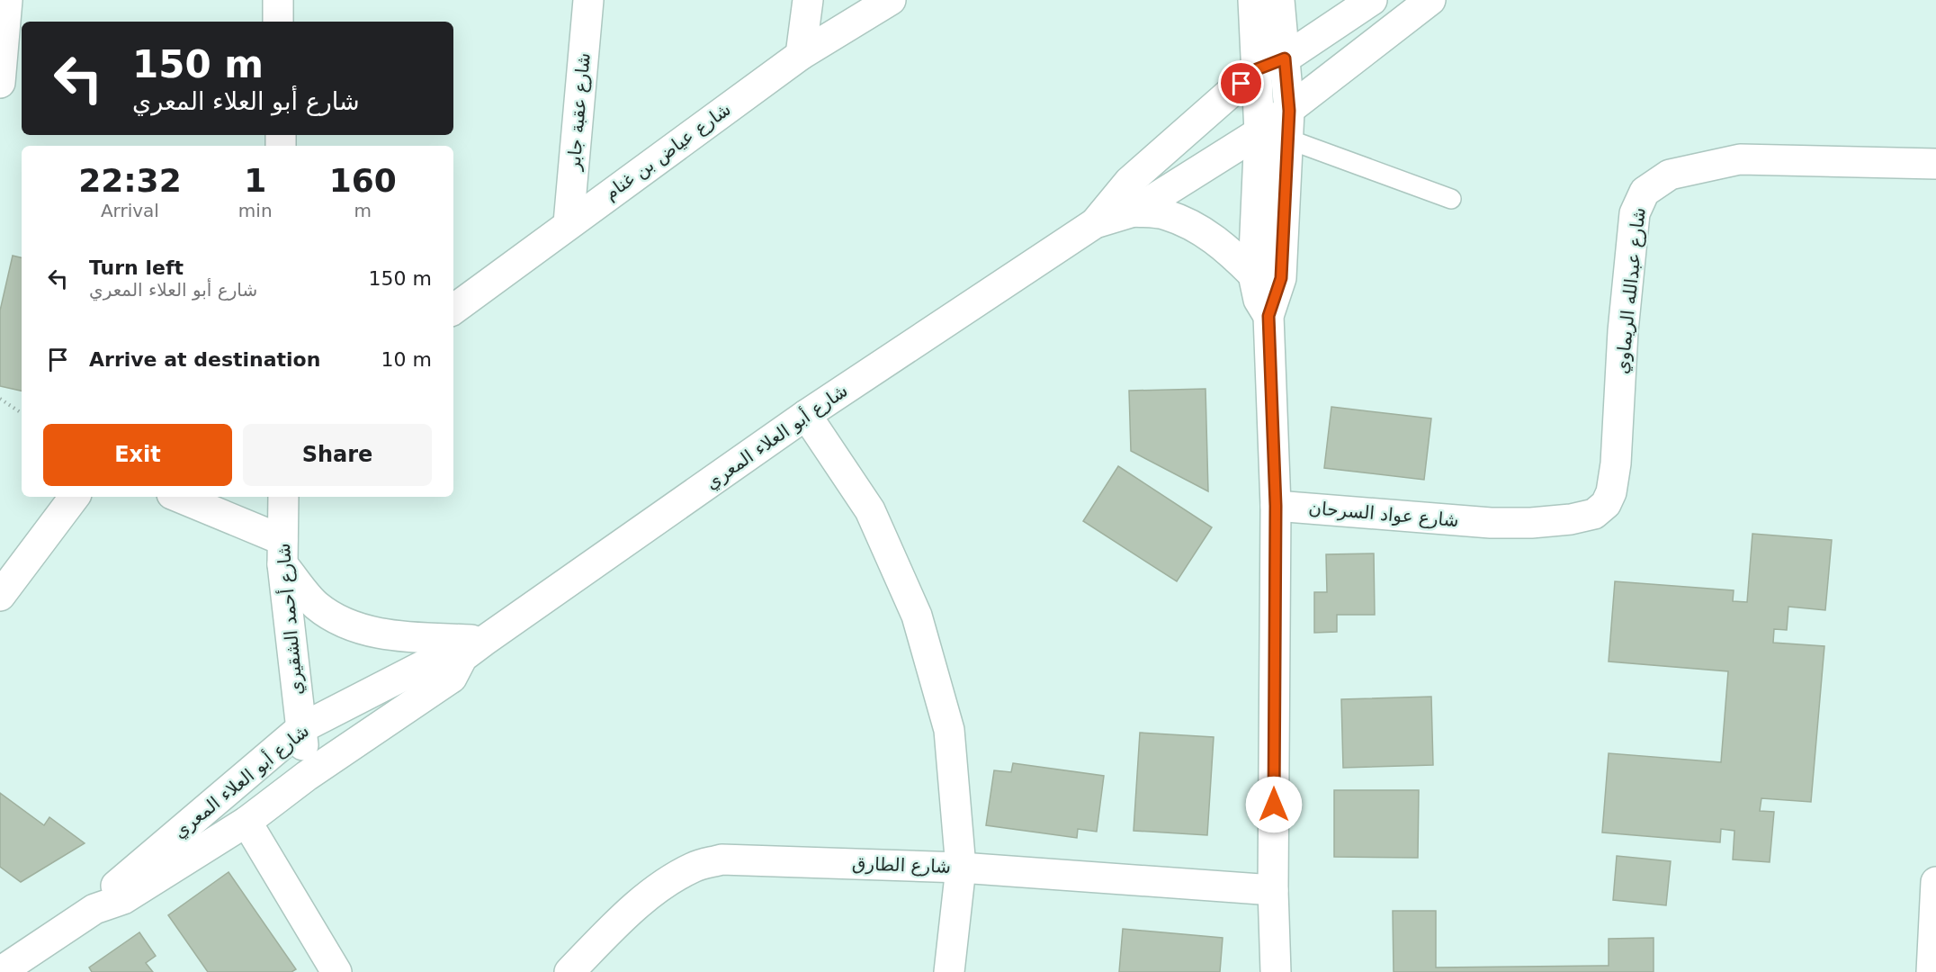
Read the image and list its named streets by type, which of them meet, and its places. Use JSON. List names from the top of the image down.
{
  "streets": {
    "street": [
      "شارع عقبة جابر",
      "شارع عياض بن غنام",
      "شارع عبدالله الريماوي",
      "شارع أبو العلاء المعري",
      "شارع عواد السرحان",
      "شارع أحمد الشقيري",
      "شارع الطارق"
    ]
  },
  "crossings": [
    ["شارع عقبة جابر", "شارع عياض بن غنام"],
    ["شارع عبدالله الريماوي", "شارع عواد السرحان"],
    ["شارع أبو العلاء المعري", "شارع أحمد الشقيري"]
  ],
  "page": {
    "turn": ["150 m", "شارع أبو العلاء المعري"],
    "eta": [
      "22:32",
      "Arrival",
      "1",
      "min",
      "160",
      "m"
    ],
    "list": [
      {
        "name": "Turn left",
        "note": "شارع أبو العلاء المعري",
        "value": "150 m"
      },
      {
        "name": "Arrive at destination",
        "value": "10 m"
      }
    ],
    "buttons": ["Exit", "Share"]
  }
}
